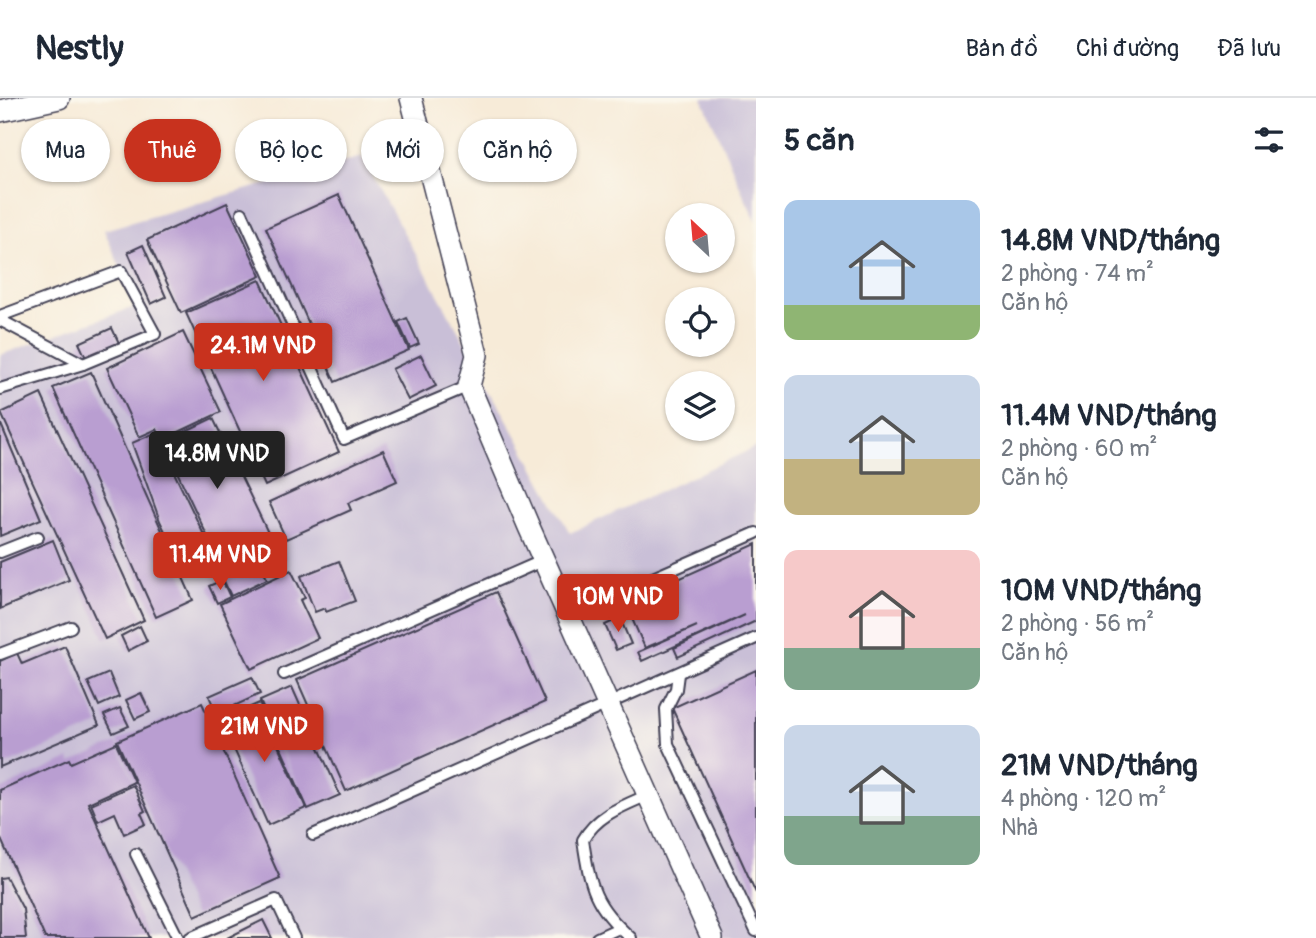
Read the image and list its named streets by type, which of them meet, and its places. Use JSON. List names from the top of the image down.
{
  "north": "top left",
  "page": {
    "header": "Nestly",
    "nav": ["Bản đồ", "Chỉ đường", "Đã lưu"],
    "heading": "5 căn",
    "chip": [
      "Mua",
      "Thuê",
      "Bộ lọc",
      "Mới",
      "Căn hộ"
    ],
    "list": [
      {
        "name": "14.8M VND/tháng",
        "note": "2 phòng · 74 m² · Căn hộ"
      },
      {
        "name": "11.4M VND/tháng",
        "note": "2 phòng · 60 m² · Căn hộ"
      },
      {
        "name": "10M VND/tháng",
        "note": "2 phòng · 56 m² · Căn hộ"
      },
      {
        "name": "21M VND/tháng",
        "note": "4 phòng · 120 m² · Nhà"
      }
    ],
    "price": [
      "24.1M VND",
      "14.8M VND",
      "11.4M VND",
      "10M VND",
      "21M VND"
    ]
  }
}
